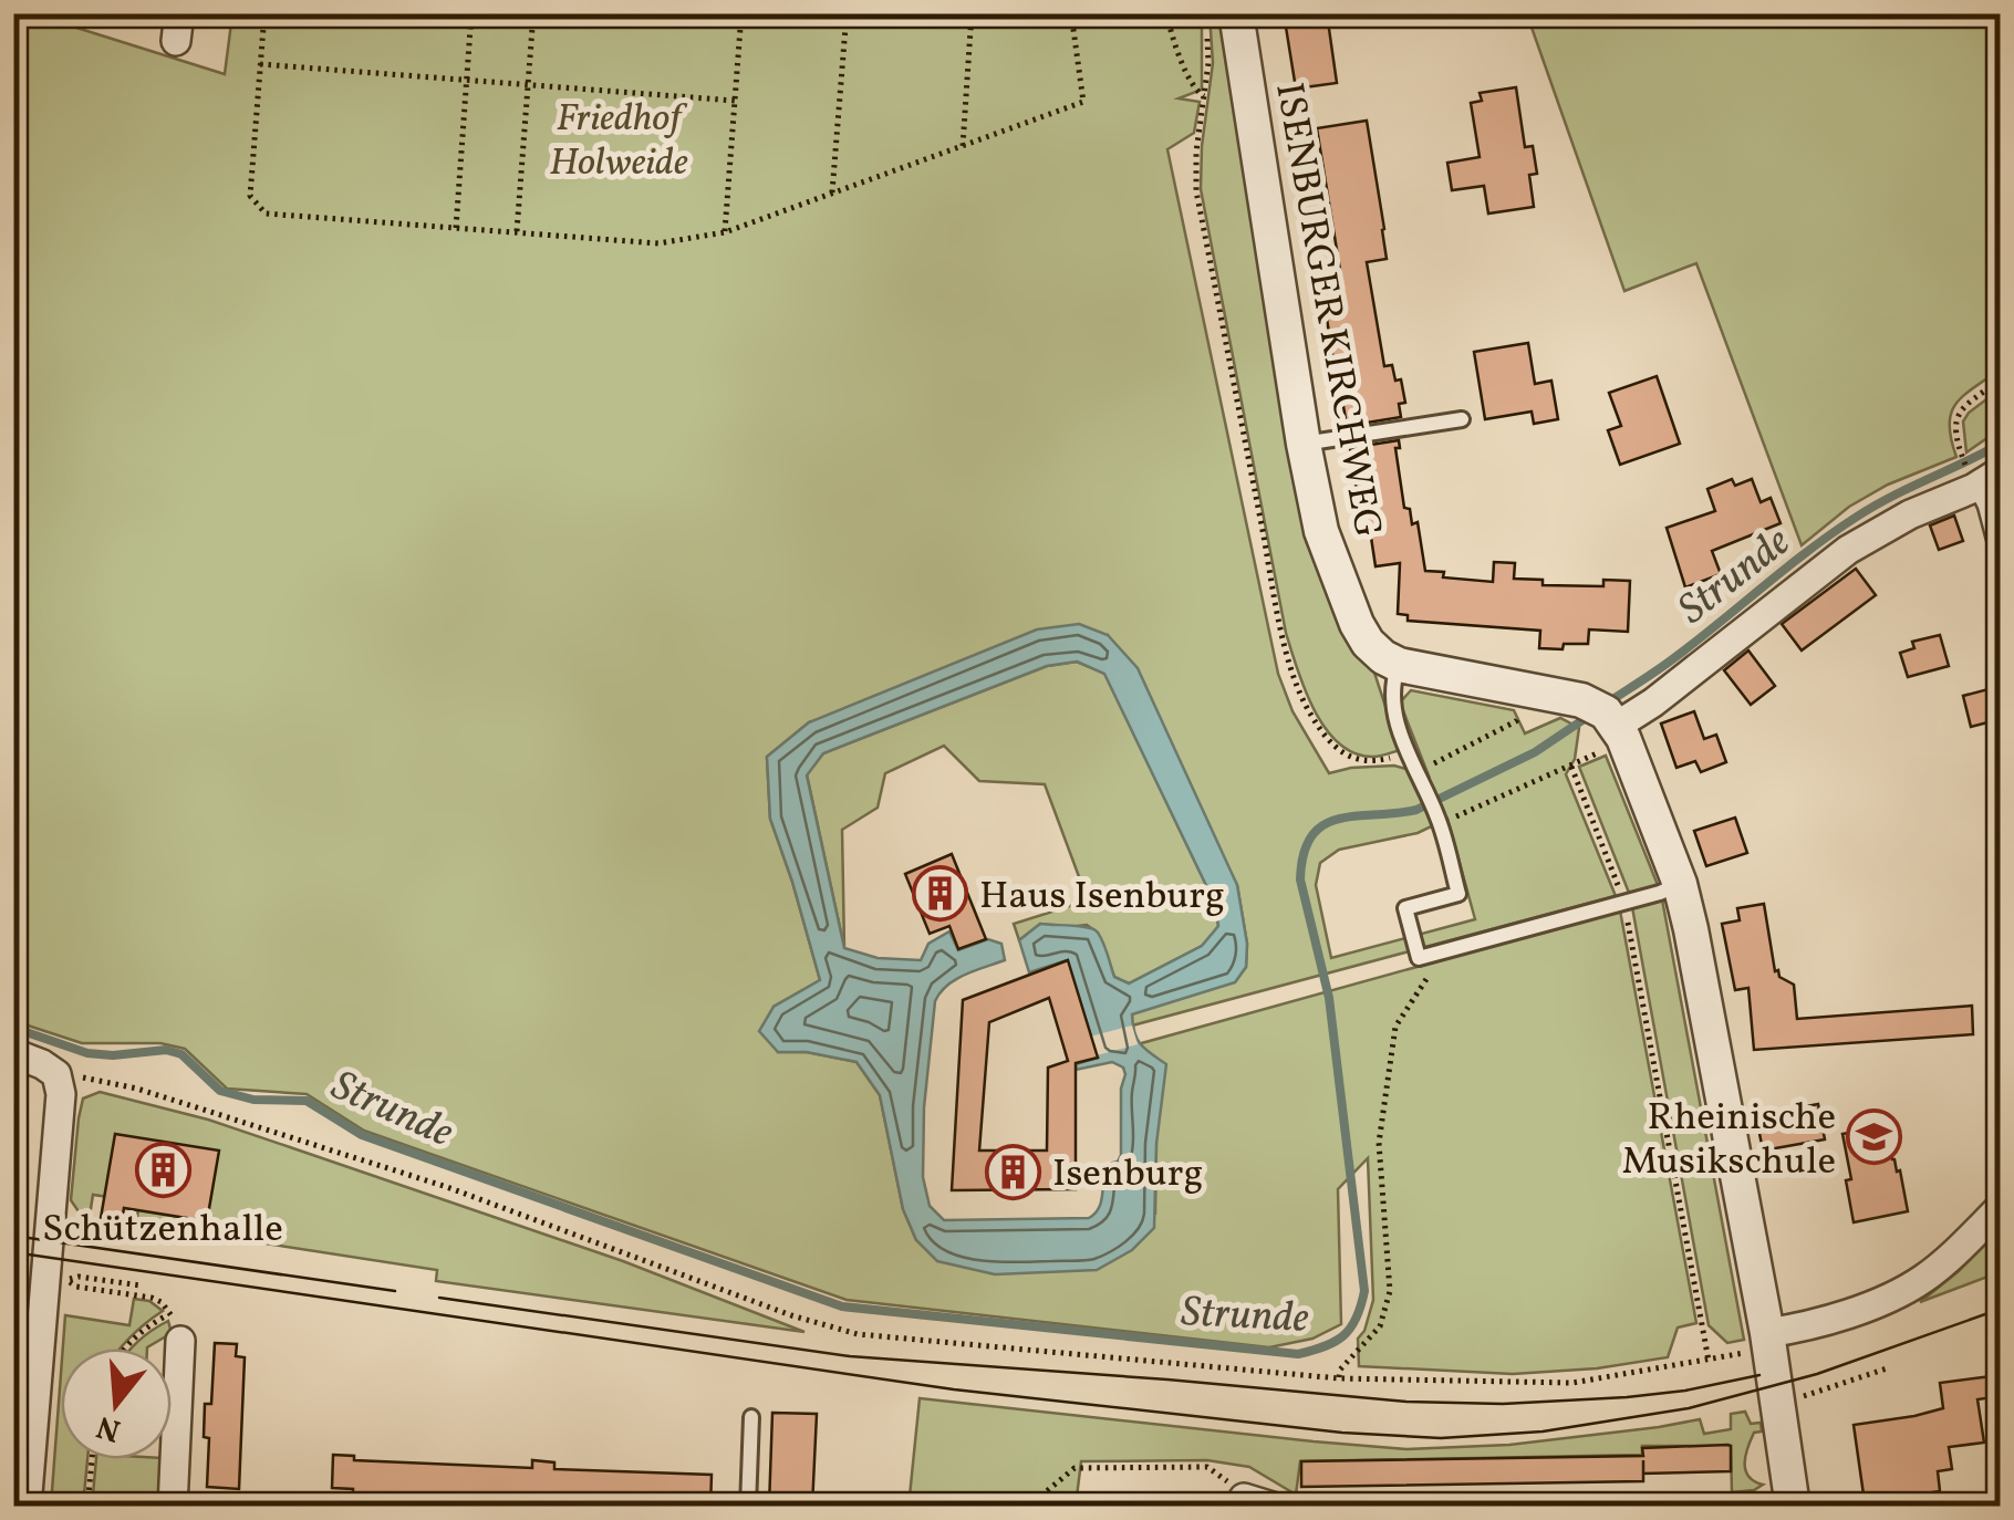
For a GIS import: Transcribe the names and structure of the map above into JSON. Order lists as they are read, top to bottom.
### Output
{
  "streets": {
    "street": ["ISENBURGER KIRCHWEG"]
  },
  "water": ["Strunde"],
  "parks": ["Friedhof Holweide"],
  "places": {
    "building": ["Haus Isenburg", "Schützenhalle", "Isenburg"],
    "school or university": ["Rheinische Musikschule"]
  },
  "north": "bottom"
}
